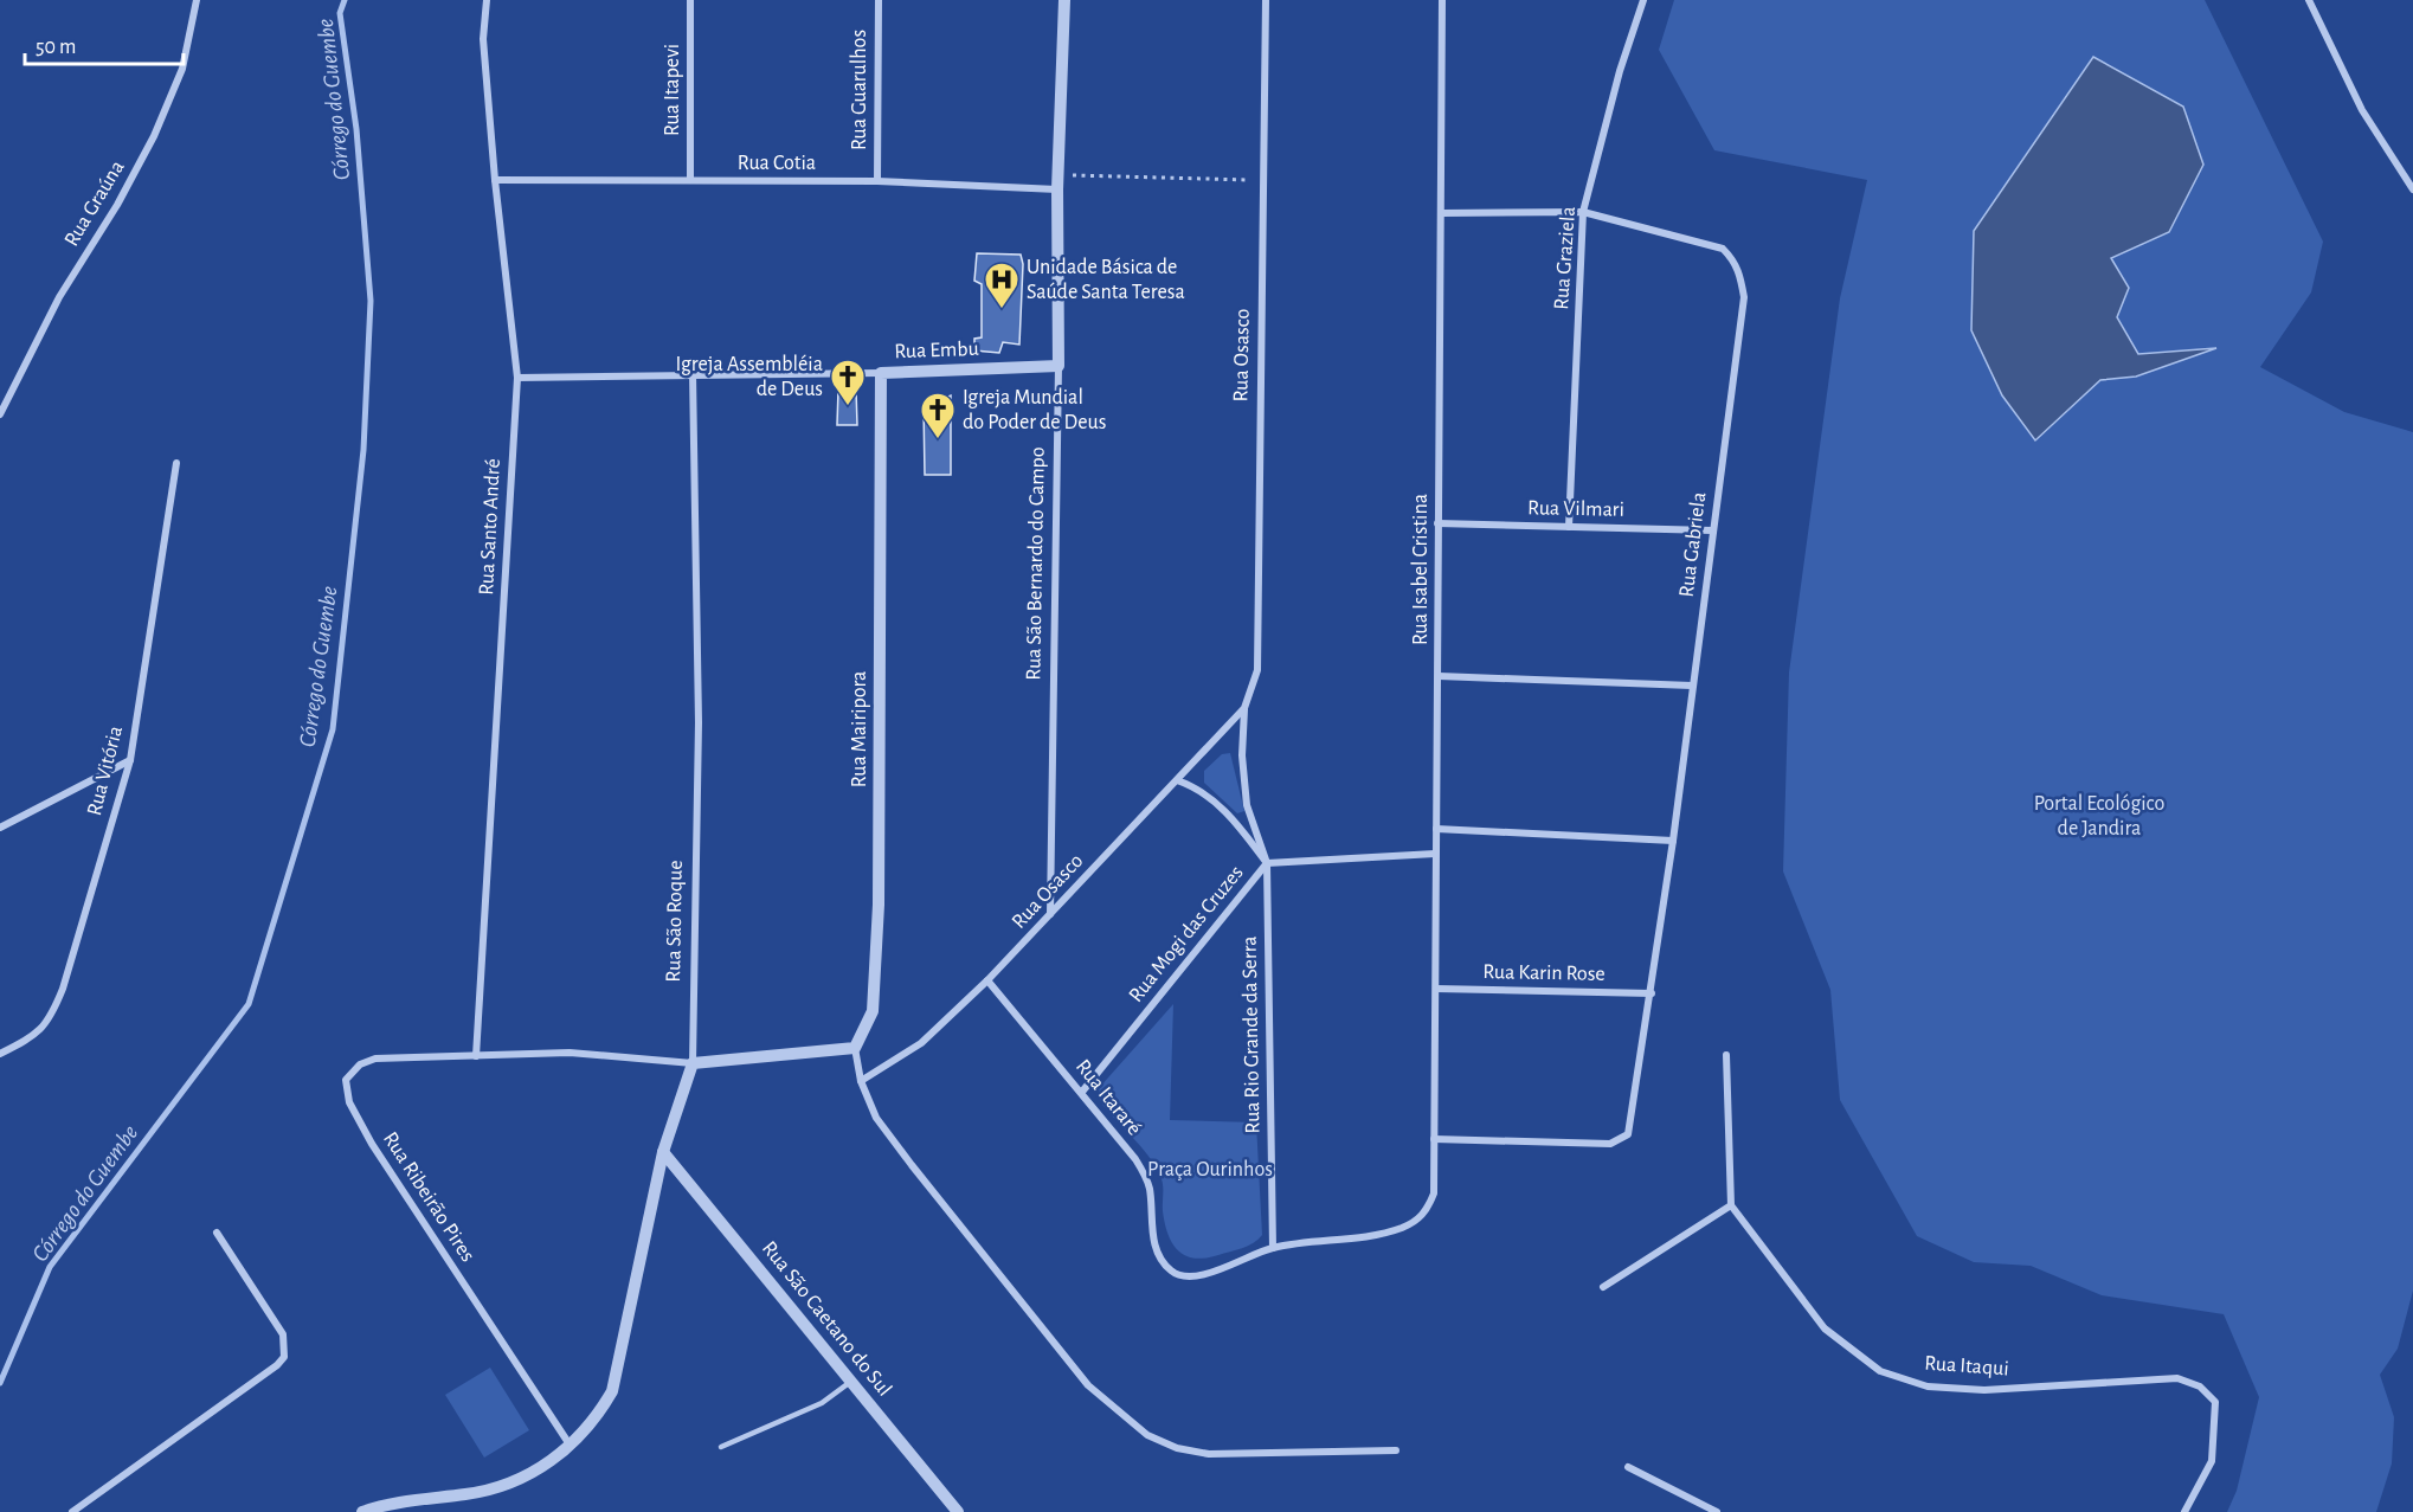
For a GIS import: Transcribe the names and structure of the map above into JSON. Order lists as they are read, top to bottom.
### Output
{
  "streets": {
    "street": [
      "Rua Itapevi",
      "Rua Guarulhos",
      "Rua Cotia",
      "Rua Graúna",
      "Rua Graziela",
      "Rua Embu",
      "Rua Osasco",
      "Rua Vilmari",
      "Rua Santo André",
      "Rua Gabriela",
      "Rua São Bernardo do Campo",
      "Rua Isabel Cristina",
      "Rua Mairipora",
      "Rua Vitória",
      "Rua São Roque",
      "Rua Mogi das Cruzes",
      "Rua Karin Rose",
      "Rua Rio Grande da Serra",
      "Rua Itararé",
      "Rua Ribeirão Pires",
      "Rua São Caetano do Sul",
      "Rua Itaqui"
    ]
  },
  "crossings": [
    ["Rua Itapevi", "Rua Cotia"],
    ["Rua Guarulhos", "Rua Cotia"],
    ["Rua Cotia", "Rua Santo André"],
    ["Rua Cotia", "Rua São Bernardo do Campo"],
    ["Rua Graziela", "Rua Vilmari"],
    ["Rua Graziela", "Rua Gabriela"],
    ["Rua Embu", "Rua Santo André"],
    ["Rua Embu", "Rua São Bernardo do Campo"],
    ["Rua Embu", "Rua Mairipora"],
    ["Rua Embu", "Rua São Roque"],
    ["Rua Osasco", "Rua São Bernardo do Campo"],
    ["Rua Osasco", "Rua Mogi das Cruzes"],
    ["Rua Osasco", "Rua Rio Grande da Serra"],
    ["Rua Osasco", "Rua Itararé"],
    ["Rua Vilmari", "Rua Gabriela"],
    ["Rua Vilmari", "Rua Isabel Cristina"],
    ["Rua Santo André", "Rua Ribeirão Pires"],
    ["Rua Gabriela", "Rua Isabel Cristina"],
    ["Rua Gabriela", "Rua Karin Rose"],
    ["Rua Isabel Cristina", "Rua Karin Rose"],
    ["Rua Isabel Cristina", "Rua Rio Grande da Serra"],
    ["Rua Isabel Cristina", "Rua Itararé"],
    ["Rua São Roque", "Rua Ribeirão Pires"],
    ["Rua São Roque", "Rua São Caetano do Sul"],
    ["Rua Mogi das Cruzes", "Rua Rio Grande da Serra"],
    ["Rua Mogi das Cruzes", "Rua Itararé"],
    ["Rua Rio Grande da Serra", "Rua Itararé"]
  ],
  "water": ["Córrego do Guembe"],
  "parks": ["Portal Ecológico de Jandira", "Praça Ourinhos"],
  "places": {
    "hospital": ["Unidade Básica de Saúde Santa Teresa"],
    "church": ["Igreja Assembléia de Deus", "Igreja Mundial do Poder de Deus"]
  },
  "scale_bar": "50 m"
}
